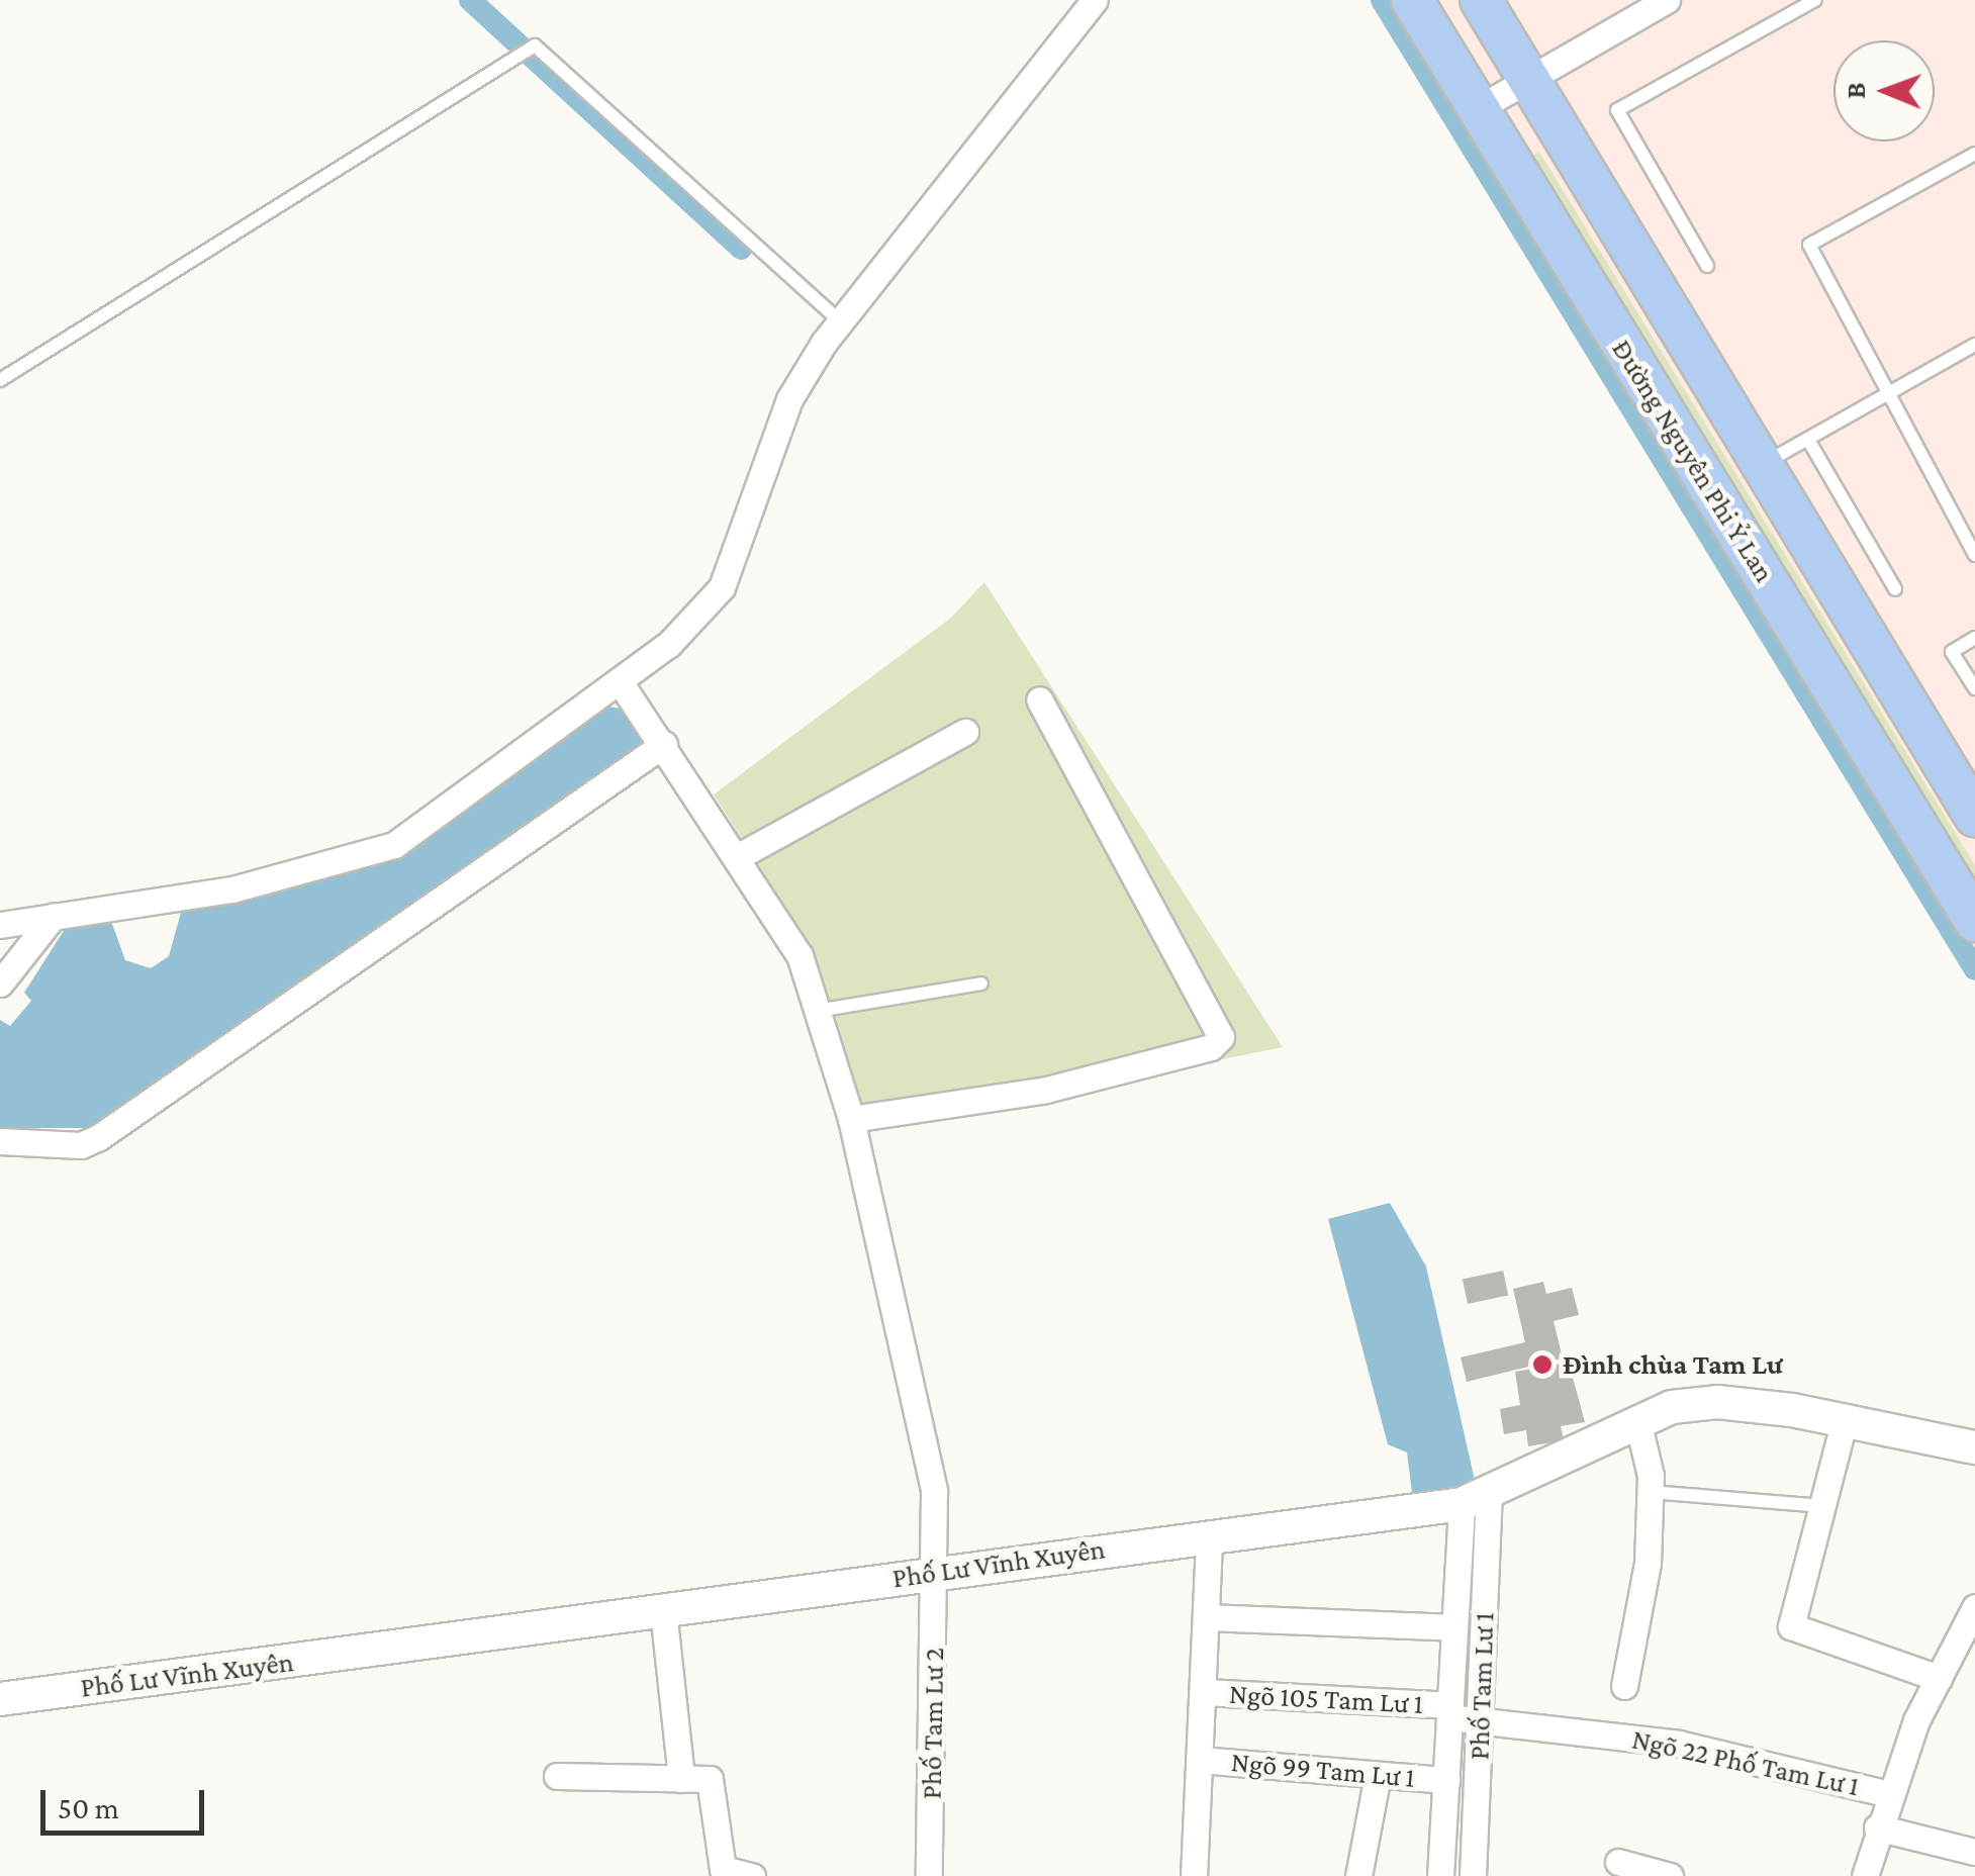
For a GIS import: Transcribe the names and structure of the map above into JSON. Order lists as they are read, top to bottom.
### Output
{
  "streets": {
    "main road": ["Đường Nguyên Phi Ỷ Lan"],
    "street": [
      "Phố Lư Vĩnh Xuyên",
      "Phố Tam Lư 1",
      "Ngõ 105 Tam Lư 1",
      "Phố Tam Lư 2",
      "Ngõ 22 Phố Tam Lư 1",
      "Ngõ 99 Tam Lư 1"
    ]
  },
  "crossings": [
    ["Phố Lư Vĩnh Xuyên", "Phố Tam Lư 1"],
    ["Phố Lư Vĩnh Xuyên", "Phố Tam Lư 2"],
    ["Phố Tam Lư 1", "Ngõ 105 Tam Lư 1"],
    ["Phố Tam Lư 1", "Ngõ 22 Phố Tam Lư 1"],
    ["Phố Tam Lư 1", "Ngõ 99 Tam Lư 1"],
    ["Ngõ 105 Tam Lư 1", "Ngõ 22 Phố Tam Lư 1"]
  ],
  "places": ["Đình chùa Tam Lư"],
  "scale_bar": "50 m",
  "north": "left"
}
